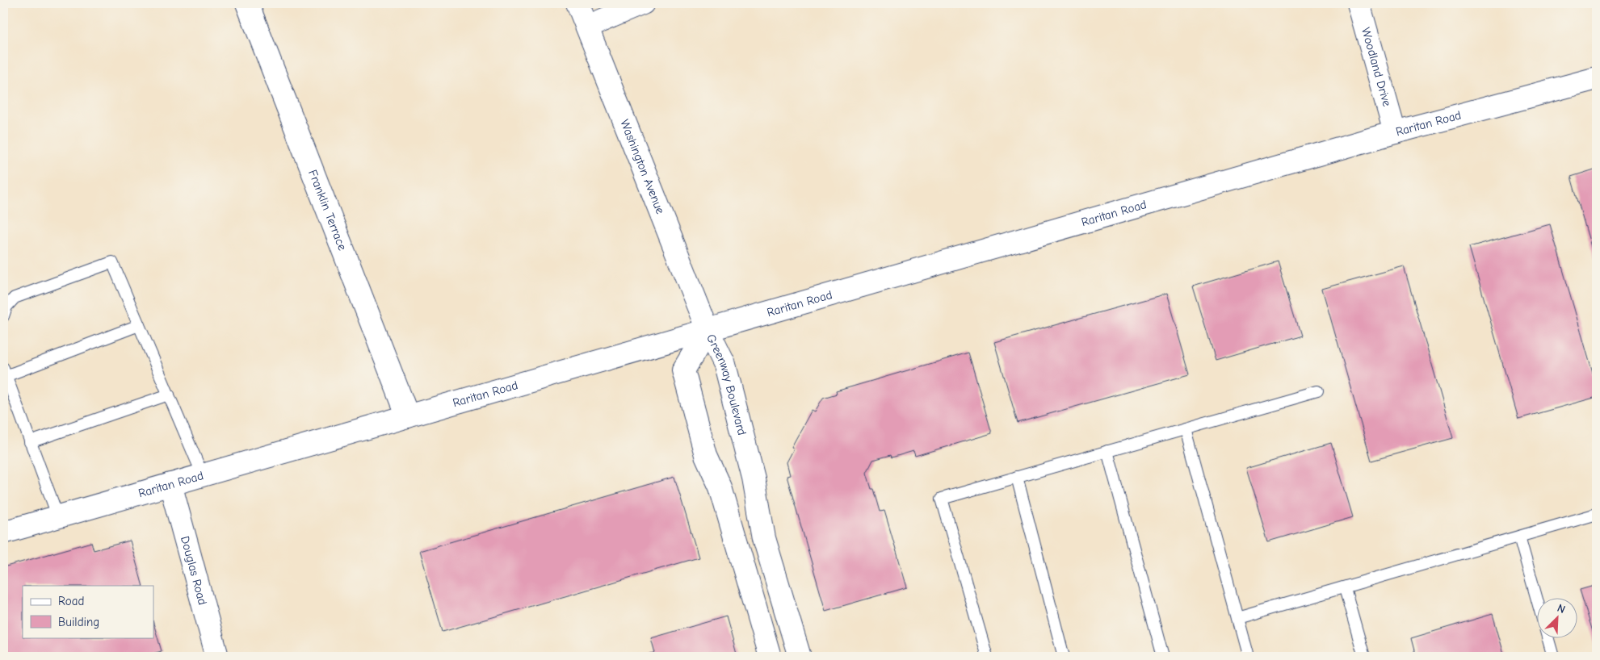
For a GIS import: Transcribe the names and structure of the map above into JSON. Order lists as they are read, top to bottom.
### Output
{
  "streets": {
    "street": [
      "Woodland Drive",
      "Raritan Road",
      "Washington Avenue",
      "Franklin Terrace",
      "Greenway Boulevard",
      "Douglas Road"
    ]
  },
  "crossings": [
    ["Woodland Drive", "Raritan Road"],
    ["Raritan Road", "Washington Avenue"],
    ["Raritan Road", "Franklin Terrace"],
    ["Raritan Road", "Greenway Boulevard"],
    ["Raritan Road", "Douglas Road"],
    ["Washington Avenue", "Greenway Boulevard"]
  ],
  "legend": ["Road", "Building"],
  "north": "top right"
}
